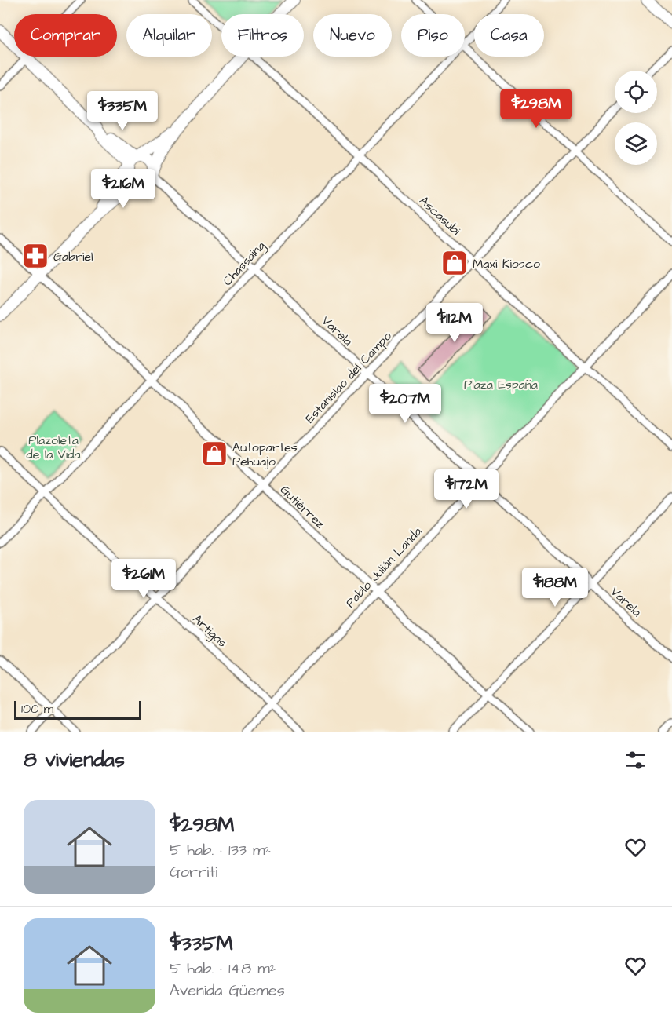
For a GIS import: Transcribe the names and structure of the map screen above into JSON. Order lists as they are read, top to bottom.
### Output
{
  "streets": {
    "street": [
      "Ascasubi",
      "Chassaing",
      "Varela",
      "Estanislao del Campo",
      "Gutiérrez",
      "Pablo Julián Landa",
      "Artigas"
    ]
  },
  "crossings": [
    ["Ascasubi", "Chassaing"],
    ["Ascasubi", "Estanislao del Campo"],
    ["Ascasubi", "Pablo Julián Landa"],
    ["Chassaing", "Varela"],
    ["Chassaing", "Gutiérrez"],
    ["Chassaing", "Artigas"],
    ["Varela", "Estanislao del Campo"],
    ["Varela", "Pablo Julián Landa"],
    ["Estanislao del Campo", "Gutiérrez"],
    ["Estanislao del Campo", "Artigas"],
    ["Gutiérrez", "Pablo Julián Landa"],
    ["Pablo Julián Landa", "Artigas"]
  ],
  "parks": ["Plaza España", "Plazoleta de la Vida"],
  "places": {
    "pharmacy": ["Gabriel"],
    "shop": ["Maxi Kiosco", "Autopartes Pehuajo"]
  },
  "scale_bar": "100 m",
  "page": {
    "chip": [
      "Comprar",
      "Alquilar",
      "Filtros",
      "Nuevo",
      "Piso",
      "Casa"
    ],
    "price": [
      "$298M",
      "$335M",
      "$216M",
      "$112M",
      "$207M",
      "$172M",
      "$261M",
      "$188M"
    ],
    "scale": "100 m",
    "heading": "8 viviendas",
    "list": [
      {
        "name": "$298M",
        "note": "5 hab. · 133 m² · Gorriti"
      },
      {
        "name": "$335M",
        "note": "5 hab. · 148 m² · Avenida Güemes"
      }
    ]
  }
}
